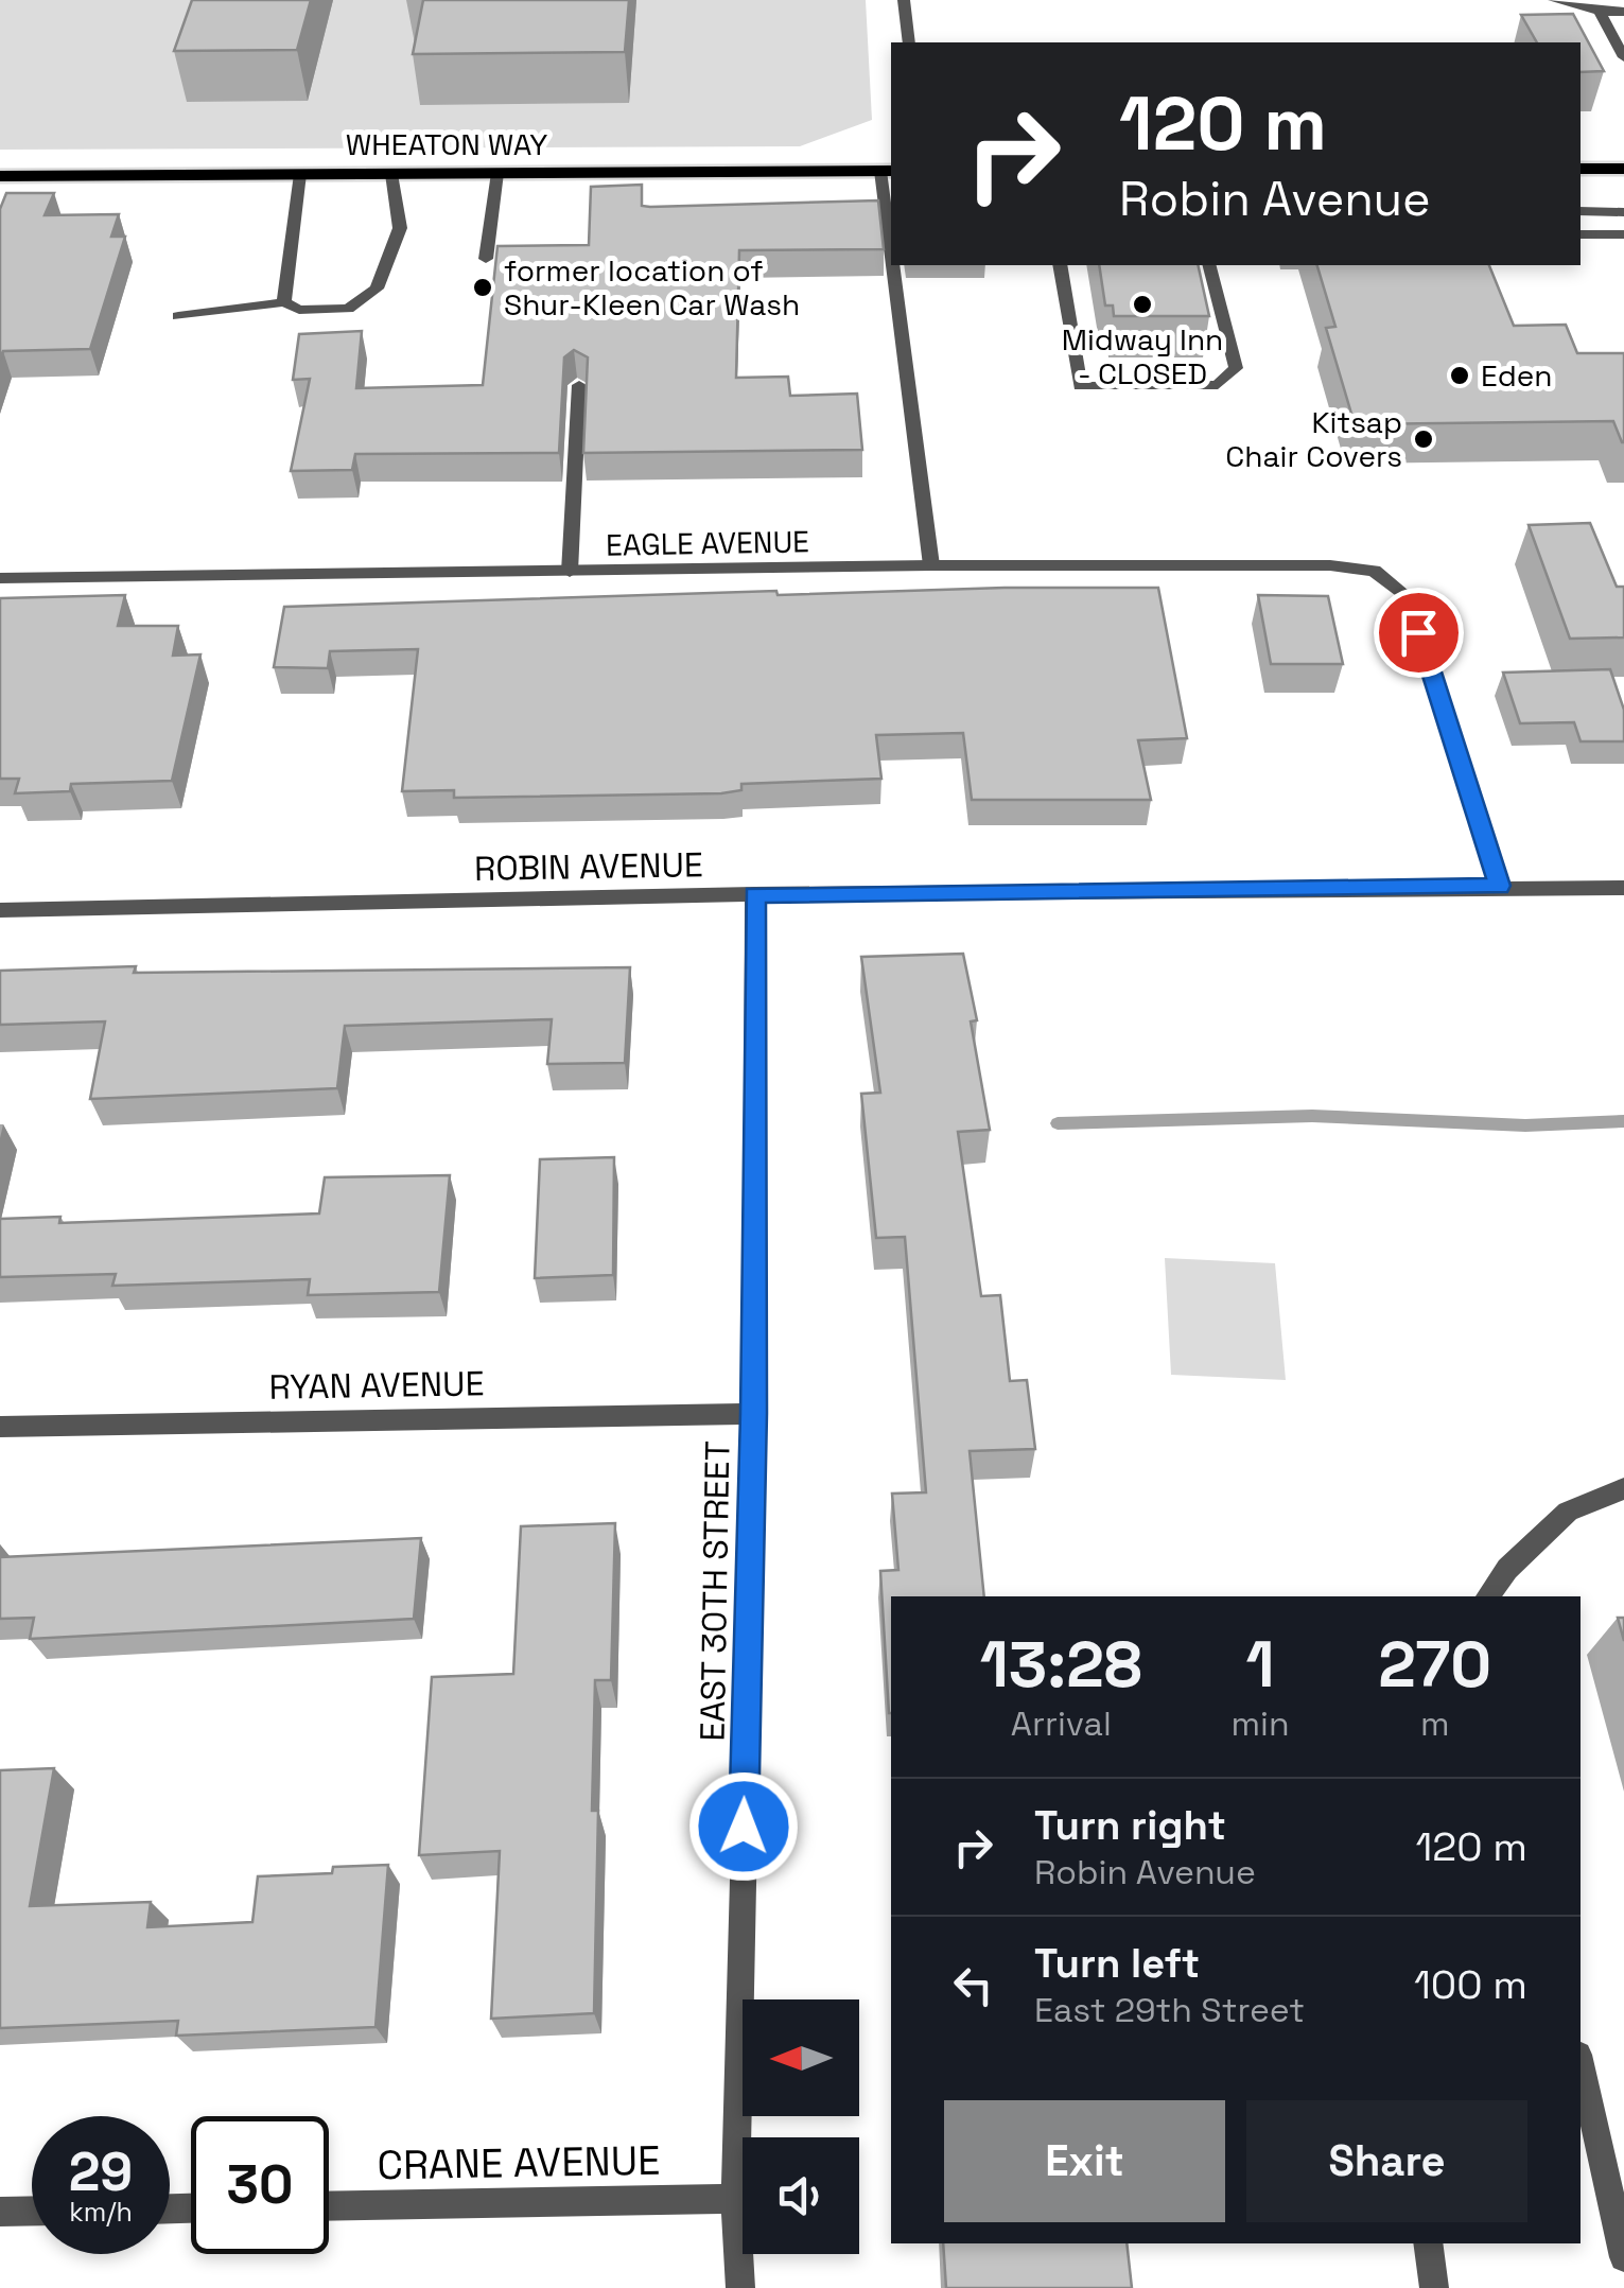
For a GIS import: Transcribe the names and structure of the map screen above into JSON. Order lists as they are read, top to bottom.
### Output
{
  "streets": {
    "main road": ["WHEATON WAY"],
    "street": [
      "EAGLE AVENUE",
      "ROBIN AVENUE",
      "RYAN AVENUE",
      "EAST 30TH STREET",
      "CRANE AVENUE"
    ]
  },
  "crossings": [
    ["EAGLE AVENUE", "ROBIN AVENUE"],
    ["ROBIN AVENUE", "EAST 30TH STREET"],
    ["RYAN AVENUE", "EAST 30TH STREET"],
    ["EAST 30TH STREET", "CRANE AVENUE"]
  ],
  "places": [
    "former location of Shur-Kleen Car Wash",
    "Midway Inn - CLOSED",
    "Eden",
    "Kitsap Chair Covers"
  ],
  "north": "left",
  "page": {
    "turn": ["120 m", "Robin Avenue"],
    "eta": [
      "13:28",
      "Arrival",
      "1",
      "min",
      "270",
      "m"
    ],
    "list": [
      {
        "name": "Turn right",
        "note": "Robin Avenue",
        "value": "120 m"
      },
      {
        "name": "Turn left",
        "note": "East 29th Street",
        "value": "100 m"
      }
    ],
    "buttons": ["Exit", "Share"],
    "speed": "29 km/h",
    "limit": "30"
  }
}
